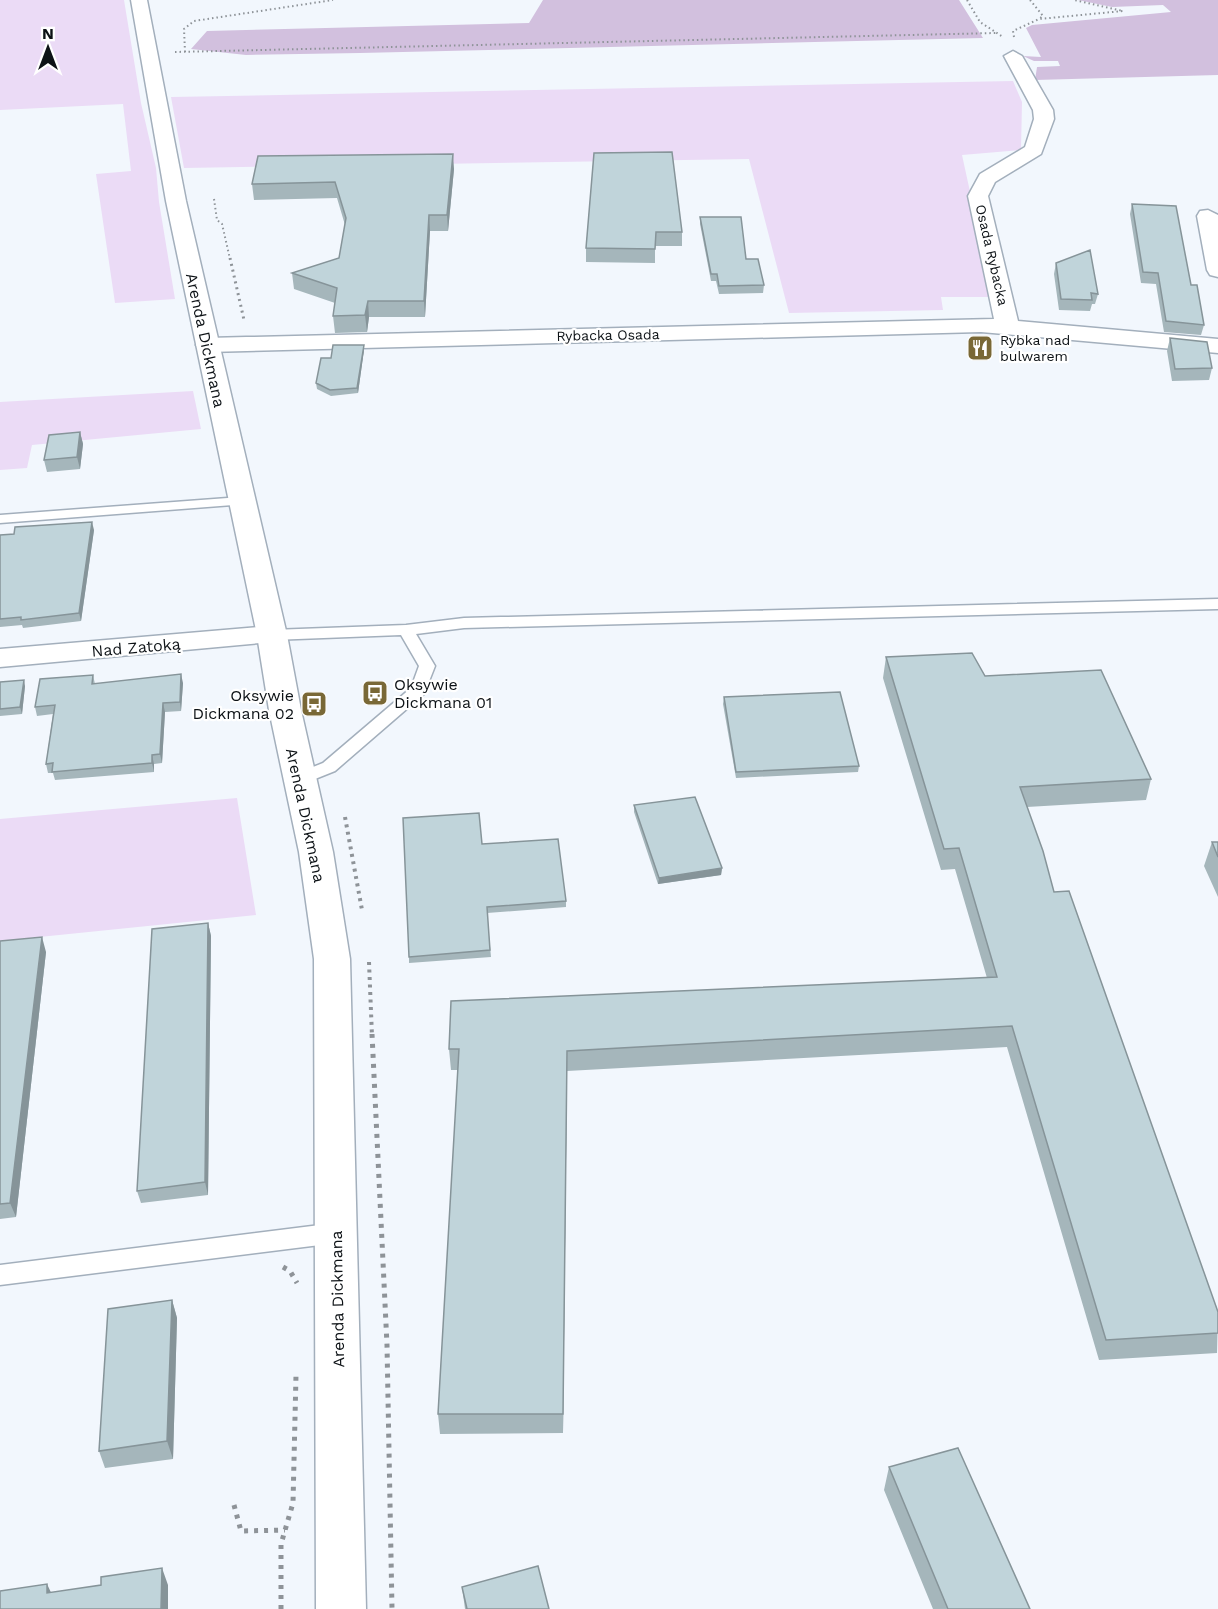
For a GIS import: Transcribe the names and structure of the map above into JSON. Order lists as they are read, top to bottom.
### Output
{
  "streets": {
    "street": [
      "Osada Rybacka",
      "Rybacka Osada",
      "Arenda Dickmana",
      "Nad Zatoką"
    ]
  },
  "crossings": [
    ["Osada Rybacka", "Rybacka Osada"],
    ["Rybacka Osada", "Arenda Dickmana"],
    ["Arenda Dickmana", "Nad Zatoką"]
  ],
  "places": {
    "restaurant": ["Rybka nad bulwarem"],
    "bus stop": ["Oksywie Dickmana 01", "Oksywie Dickmana 02"]
  },
  "north": "top"
}
